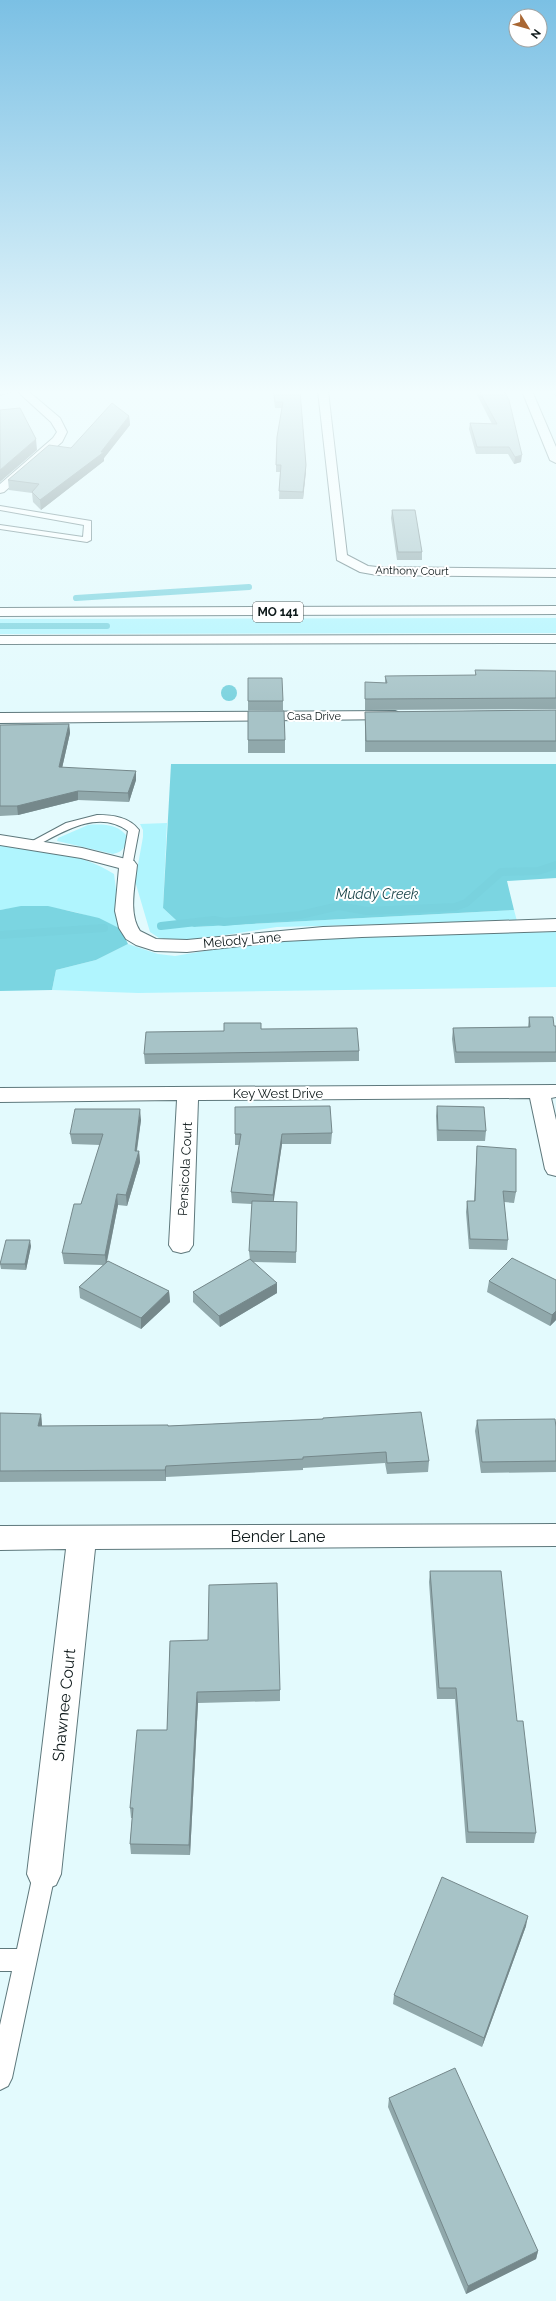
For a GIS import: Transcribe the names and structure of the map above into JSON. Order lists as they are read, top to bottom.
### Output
{
  "streets": {
    "main road": [
      "Anthony Court",
      "MO 141",
      "Casa Drive",
      "Melody Lane",
      "Key West Drive",
      "Pensicola Court",
      "Bender Lane",
      "Shawnee Court"
    ]
  },
  "crossings": [
    ["Key West Drive", "Pensicola Court"],
    ["Bender Lane", "Shawnee Court"]
  ],
  "water": ["Muddy Creek"],
  "north": "bottom right"
}
